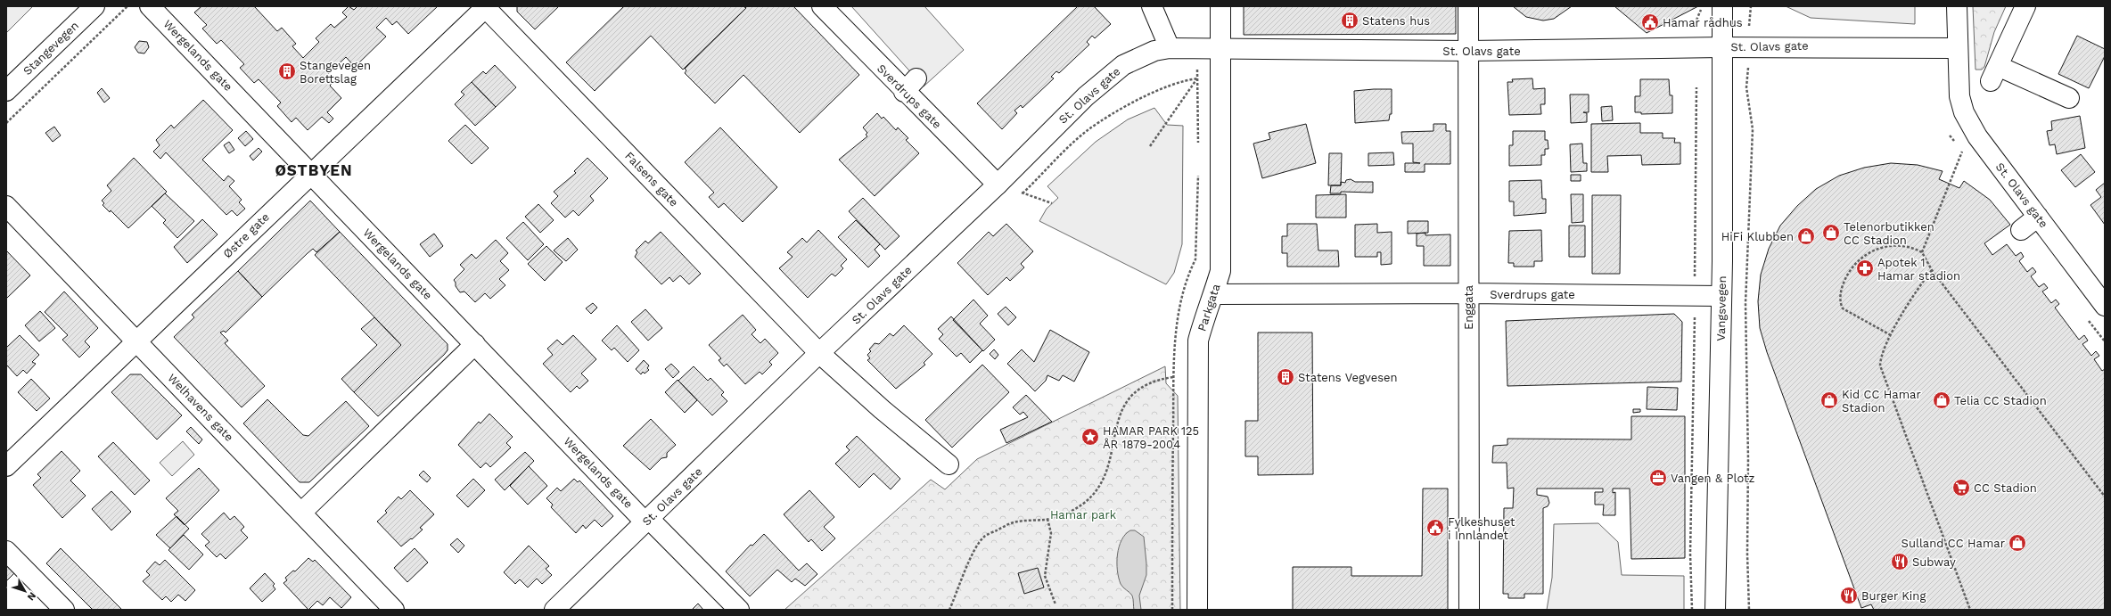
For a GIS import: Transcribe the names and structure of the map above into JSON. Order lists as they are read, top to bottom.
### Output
{
  "streets": {
    "main road": [
      "St. Olavs gate",
      "Stangevegen",
      "Wergelands gate",
      "Sverdrups gate",
      "Falsens gate",
      "Østre gate",
      "Parkgata",
      "Enggata",
      "Vangsvegen",
      "Welhavens gate"
    ]
  },
  "crossings": [
    ["St. Olavs gate", "Wergelands gate"],
    ["St. Olavs gate", "Sverdrups gate"],
    ["St. Olavs gate", "Falsens gate"],
    ["St. Olavs gate", "Parkgata"],
    ["St. Olavs gate", "Enggata"],
    ["St. Olavs gate", "Vangsvegen"],
    ["Wergelands gate", "Østre gate"],
    ["Sverdrups gate", "Parkgata"],
    ["Sverdrups gate", "Enggata"],
    ["Sverdrups gate", "Vangsvegen"],
    ["Falsens gate", "Østre gate"],
    ["Østre gate", "Welhavens gate"]
  ],
  "districts": ["ØSTBYEN"],
  "parks": ["Hamar park"],
  "places": {
    "building": ["Statens hus", "Stangevegen Borettslag", "Statens Vegvesen"],
    "public building": ["Hamar rådhus", "Fylkeshuset i Innlandet"],
    "shop": [
      "Telenorbutikken CC Stadion",
      "HiFi Klubben",
      "Kid CC Hamar Stadion",
      "Telia CC Stadion",
      "Sulland CC Hamar"
    ],
    "pharmacy": ["Apotek 1 Hamar stadion"],
    "place": ["HAMAR PARK 125 ÅR 1879-2004"],
    "office": ["Vangen & Plotz"],
    "supermarket": ["CC Stadion"],
    "restaurant": ["Subway", "Burger King"]
  },
  "north": "bottom right"
}
